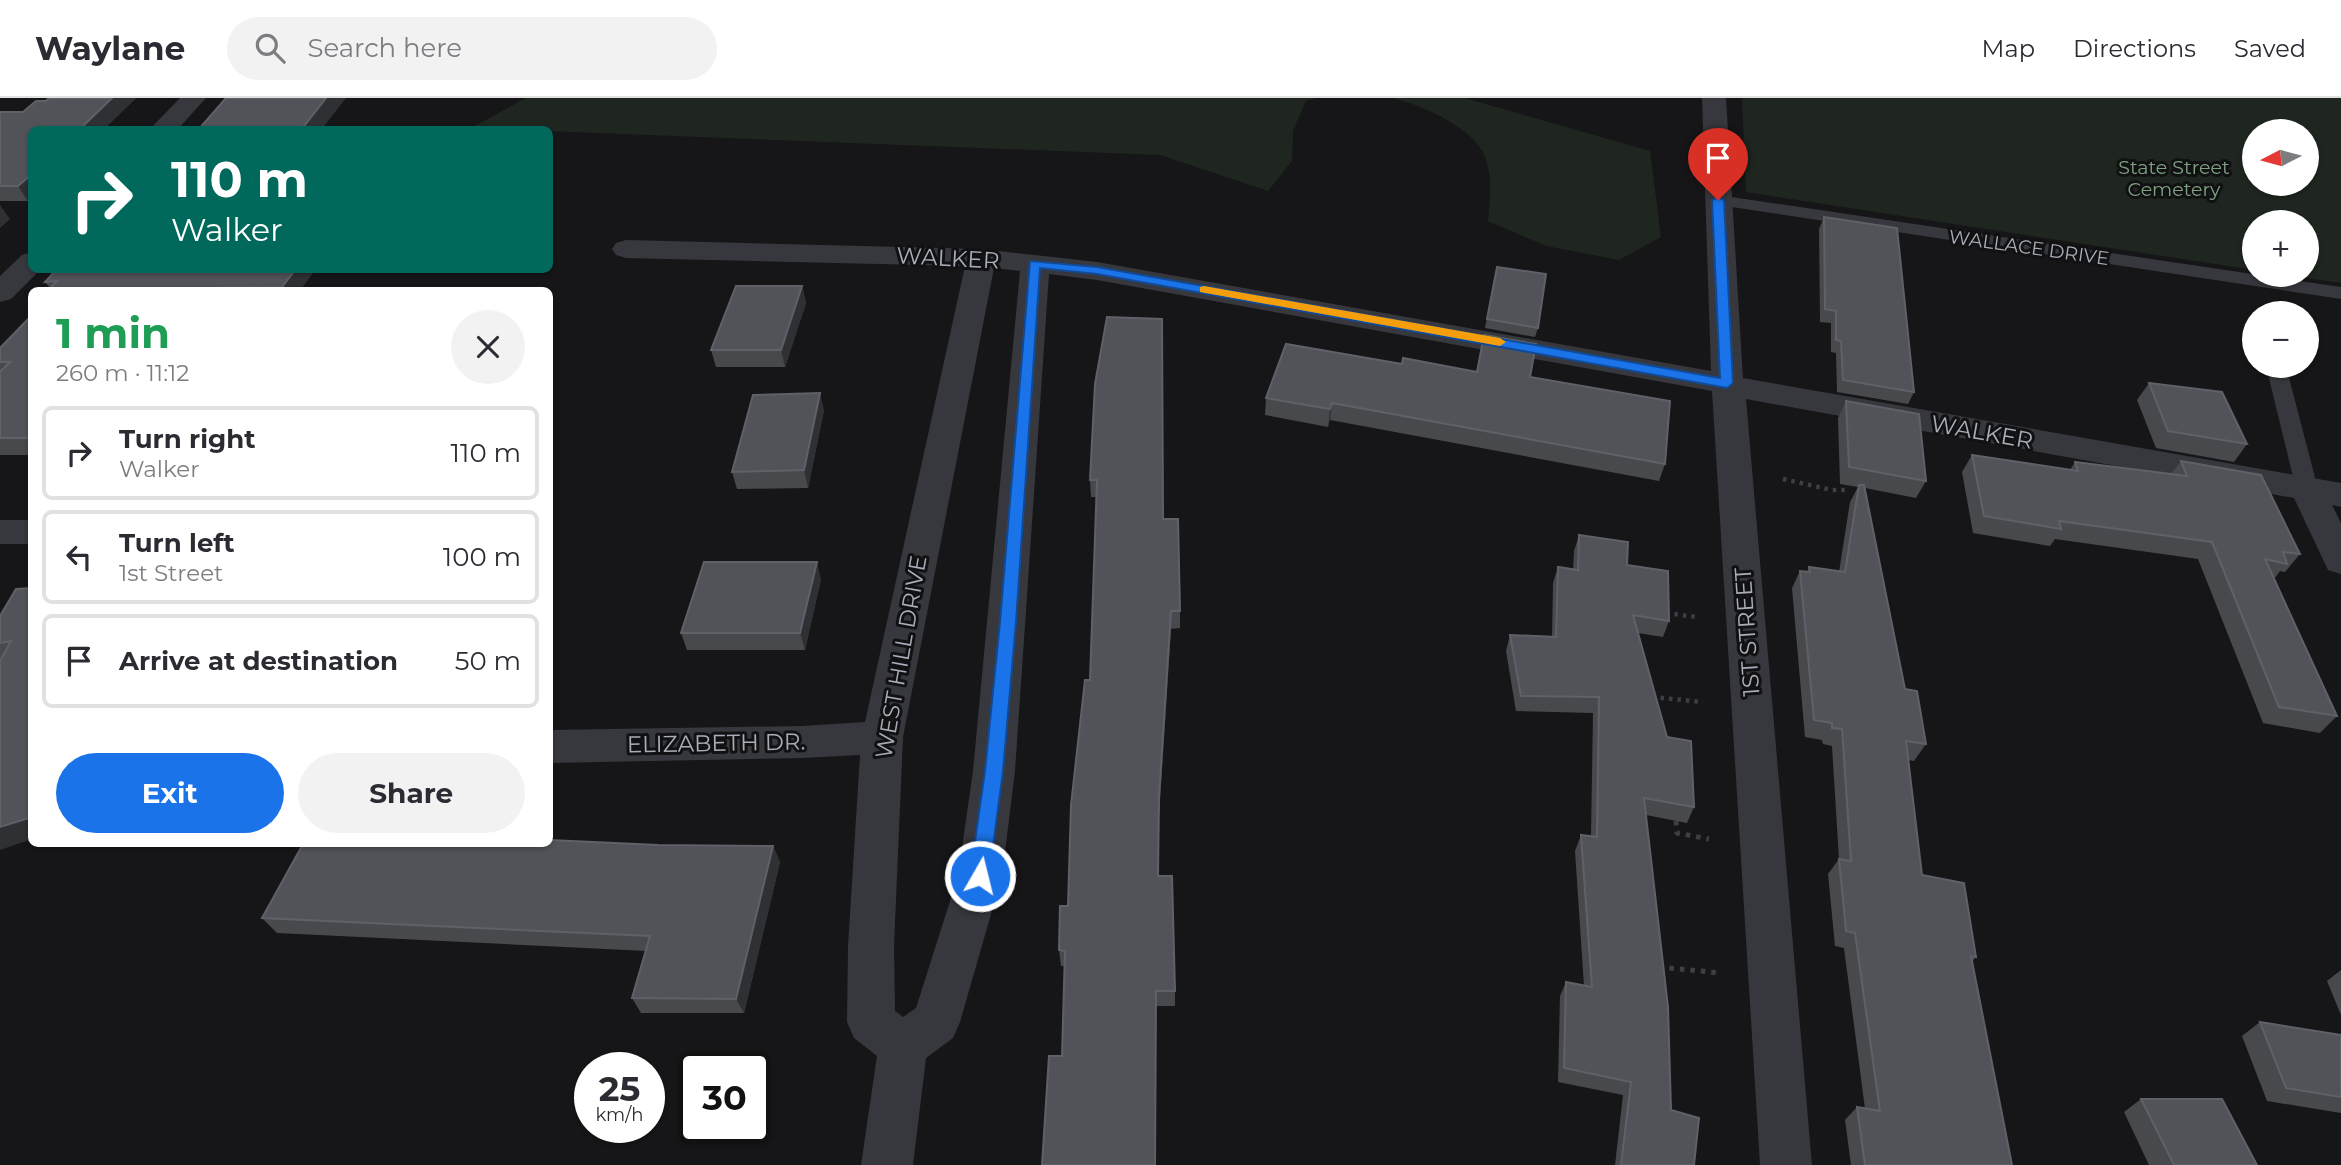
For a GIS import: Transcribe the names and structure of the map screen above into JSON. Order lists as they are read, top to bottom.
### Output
{
  "streets": {
    "street": [
      "WALKER",
      "1ST STREET",
      "WEST HILL DRIVE",
      "ELIZABETH DR."
    ],
    "lane": ["WALLACE DRIVE"]
  },
  "crossings": [
    ["WALLACE DRIVE", "1ST STREET"],
    ["WALKER", "1ST STREET"],
    ["WALKER", "WEST HILL DRIVE"],
    ["WEST HILL DRIVE", "ELIZABETH DR."]
  ],
  "parks": ["State Street Cemetery"],
  "north": "left",
  "page": {
    "header": "Waylane",
    "search": "Search here",
    "nav": ["Map", "Directions", "Saved"],
    "map_buttons": ["+", "−"],
    "turn": ["110 m", "Walker"],
    "heading": ["1 min", "260 m · 11:12"],
    "list": [
      {
        "name": "Turn right",
        "note": "Walker",
        "value": "110 m"
      },
      {
        "name": "Turn left",
        "note": "1st Street",
        "value": "100 m"
      },
      {
        "name": "Arrive at destination",
        "value": "50 m"
      }
    ],
    "buttons": ["Exit", "Share"],
    "speed": "25 km/h",
    "limit": "30"
  }
}
